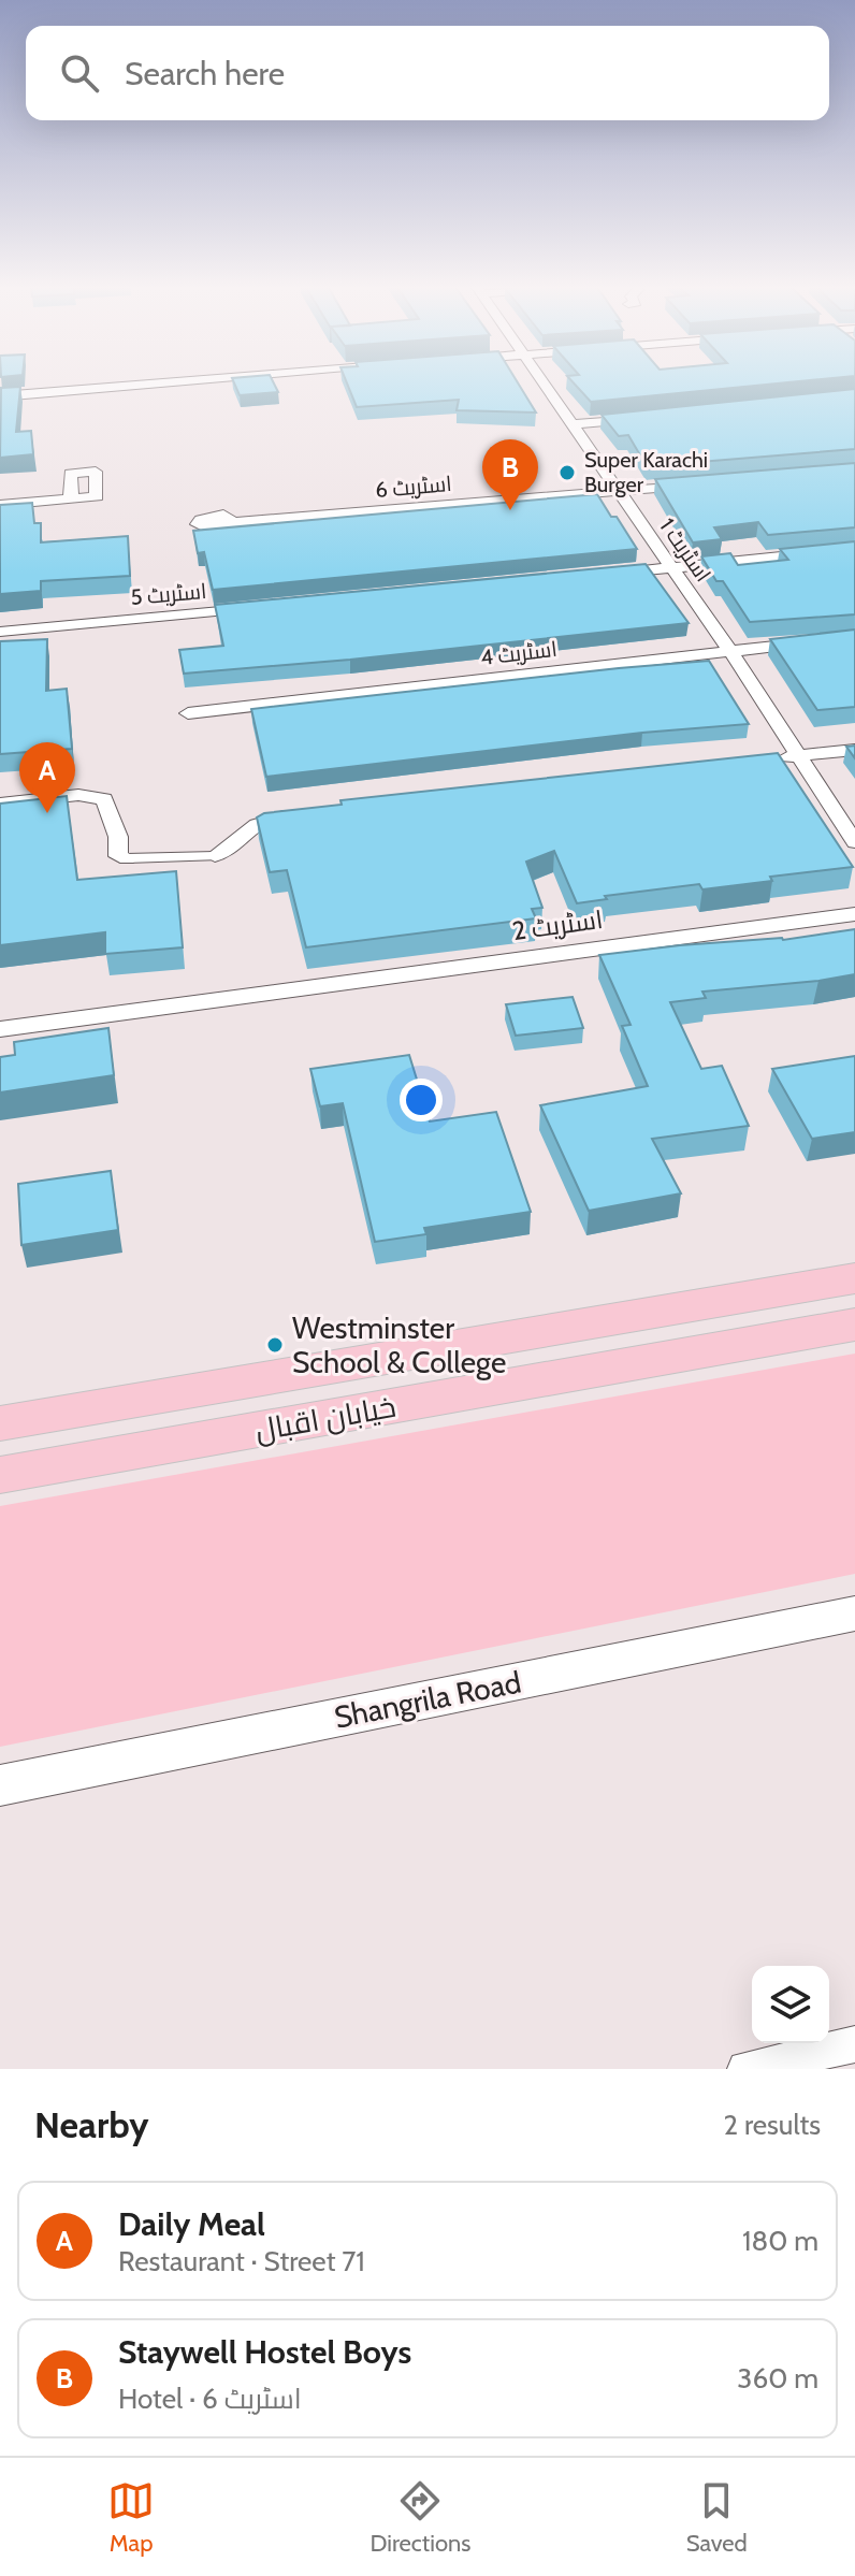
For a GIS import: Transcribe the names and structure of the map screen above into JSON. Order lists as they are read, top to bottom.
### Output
{
  "streets": {
    "main road": ["خیابان اقبال"],
    "street": [
      "اسٹریٹ 6",
      "اسٹریٹ 1",
      "اسٹریٹ 5",
      "اسٹریٹ 4",
      "اسٹریٹ 2",
      "Shangrila Road"
    ]
  },
  "crossings": [
    ["اسٹریٹ 6", "اسٹریٹ 1"],
    ["اسٹریٹ 1", "اسٹریٹ 4"]
  ],
  "places": ["Super Karachi Burger", "Westminster School & College"],
  "page": {
    "search": "Search here",
    "pins": ["B", "A"],
    "heading": ["Nearby", "2 results"],
    "list": [
      {
        "mark": "A",
        "name": "Daily Meal",
        "note": "Restaurant · Street 71",
        "value": "180 m"
      },
      {
        "mark": "B",
        "name": "Staywell Hostel Boys",
        "note": "Hotel · اسٹریٹ 6",
        "value": "360 m"
      }
    ],
    "nav": ["Map", "Directions", "Saved"]
  }
}
